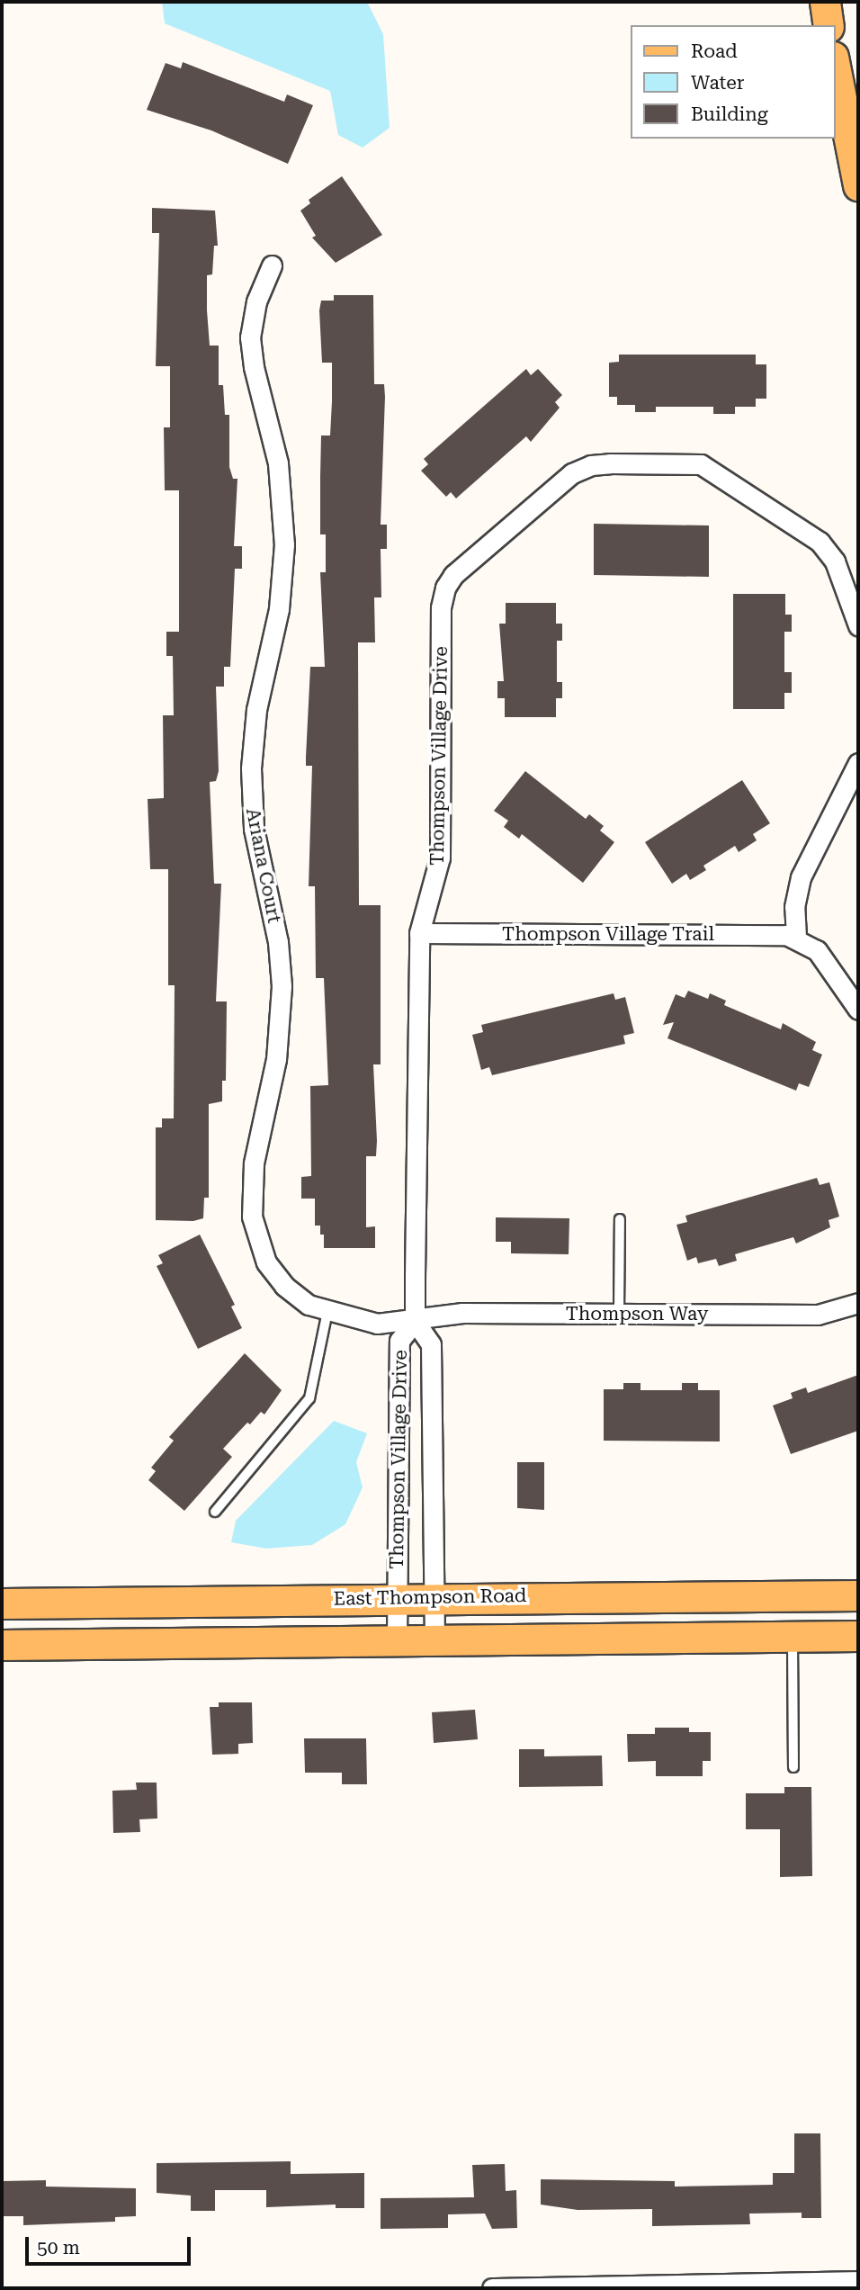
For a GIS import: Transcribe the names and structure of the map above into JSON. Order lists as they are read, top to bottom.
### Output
{
  "streets": {
    "main road": ["East Thompson Road"],
    "street": [
      "Thompson Village Drive",
      "Ariana Court",
      "Thompson Village Trail",
      "Thompson Way"
    ]
  },
  "crossings": [
    ["Thompson Village Drive", "Ariana Court"],
    ["Thompson Village Drive", "Thompson Village Trail"],
    ["Thompson Village Drive", "Thompson Way"],
    ["Thompson Village Drive", "East Thompson Road"],
    ["Ariana Court", "Thompson Way"]
  ],
  "legend": ["Road", "Water", "Building"],
  "scale_bar": "50 m"
}
